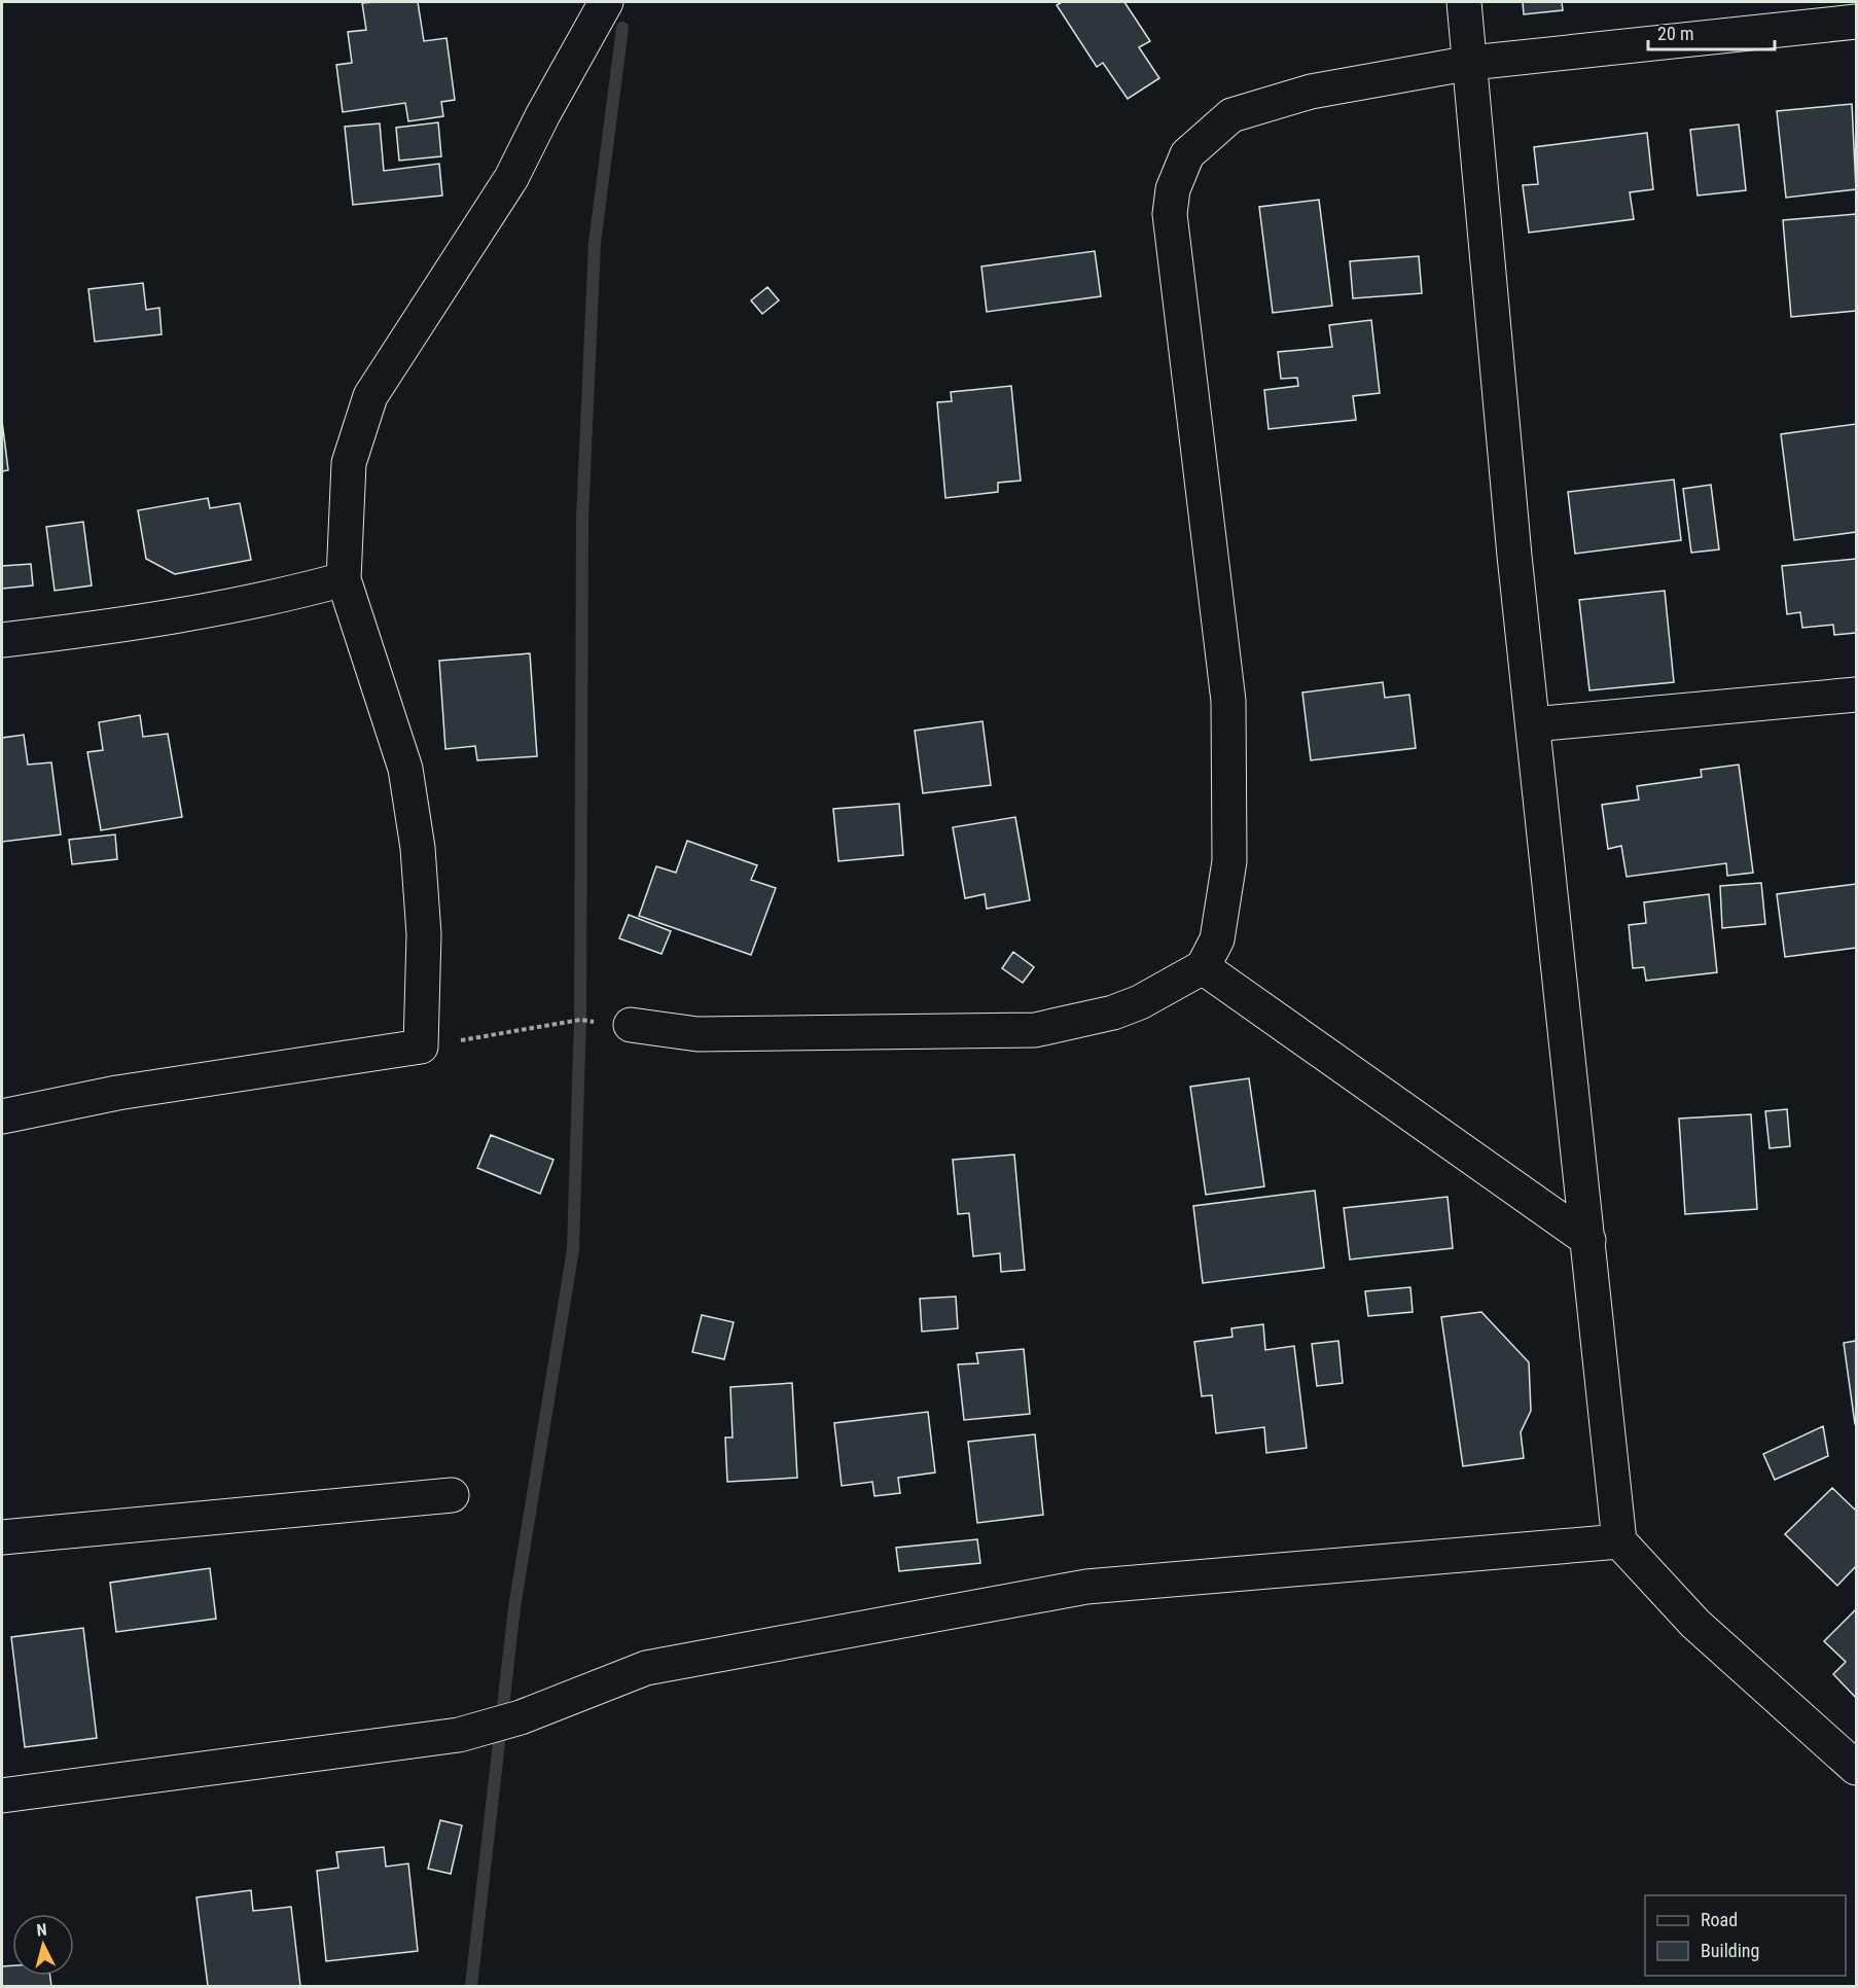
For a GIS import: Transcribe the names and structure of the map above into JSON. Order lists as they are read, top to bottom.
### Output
{
  "legend": ["Road", "Building"],
  "scale_bar": "20 m",
  "north": "top"
}
